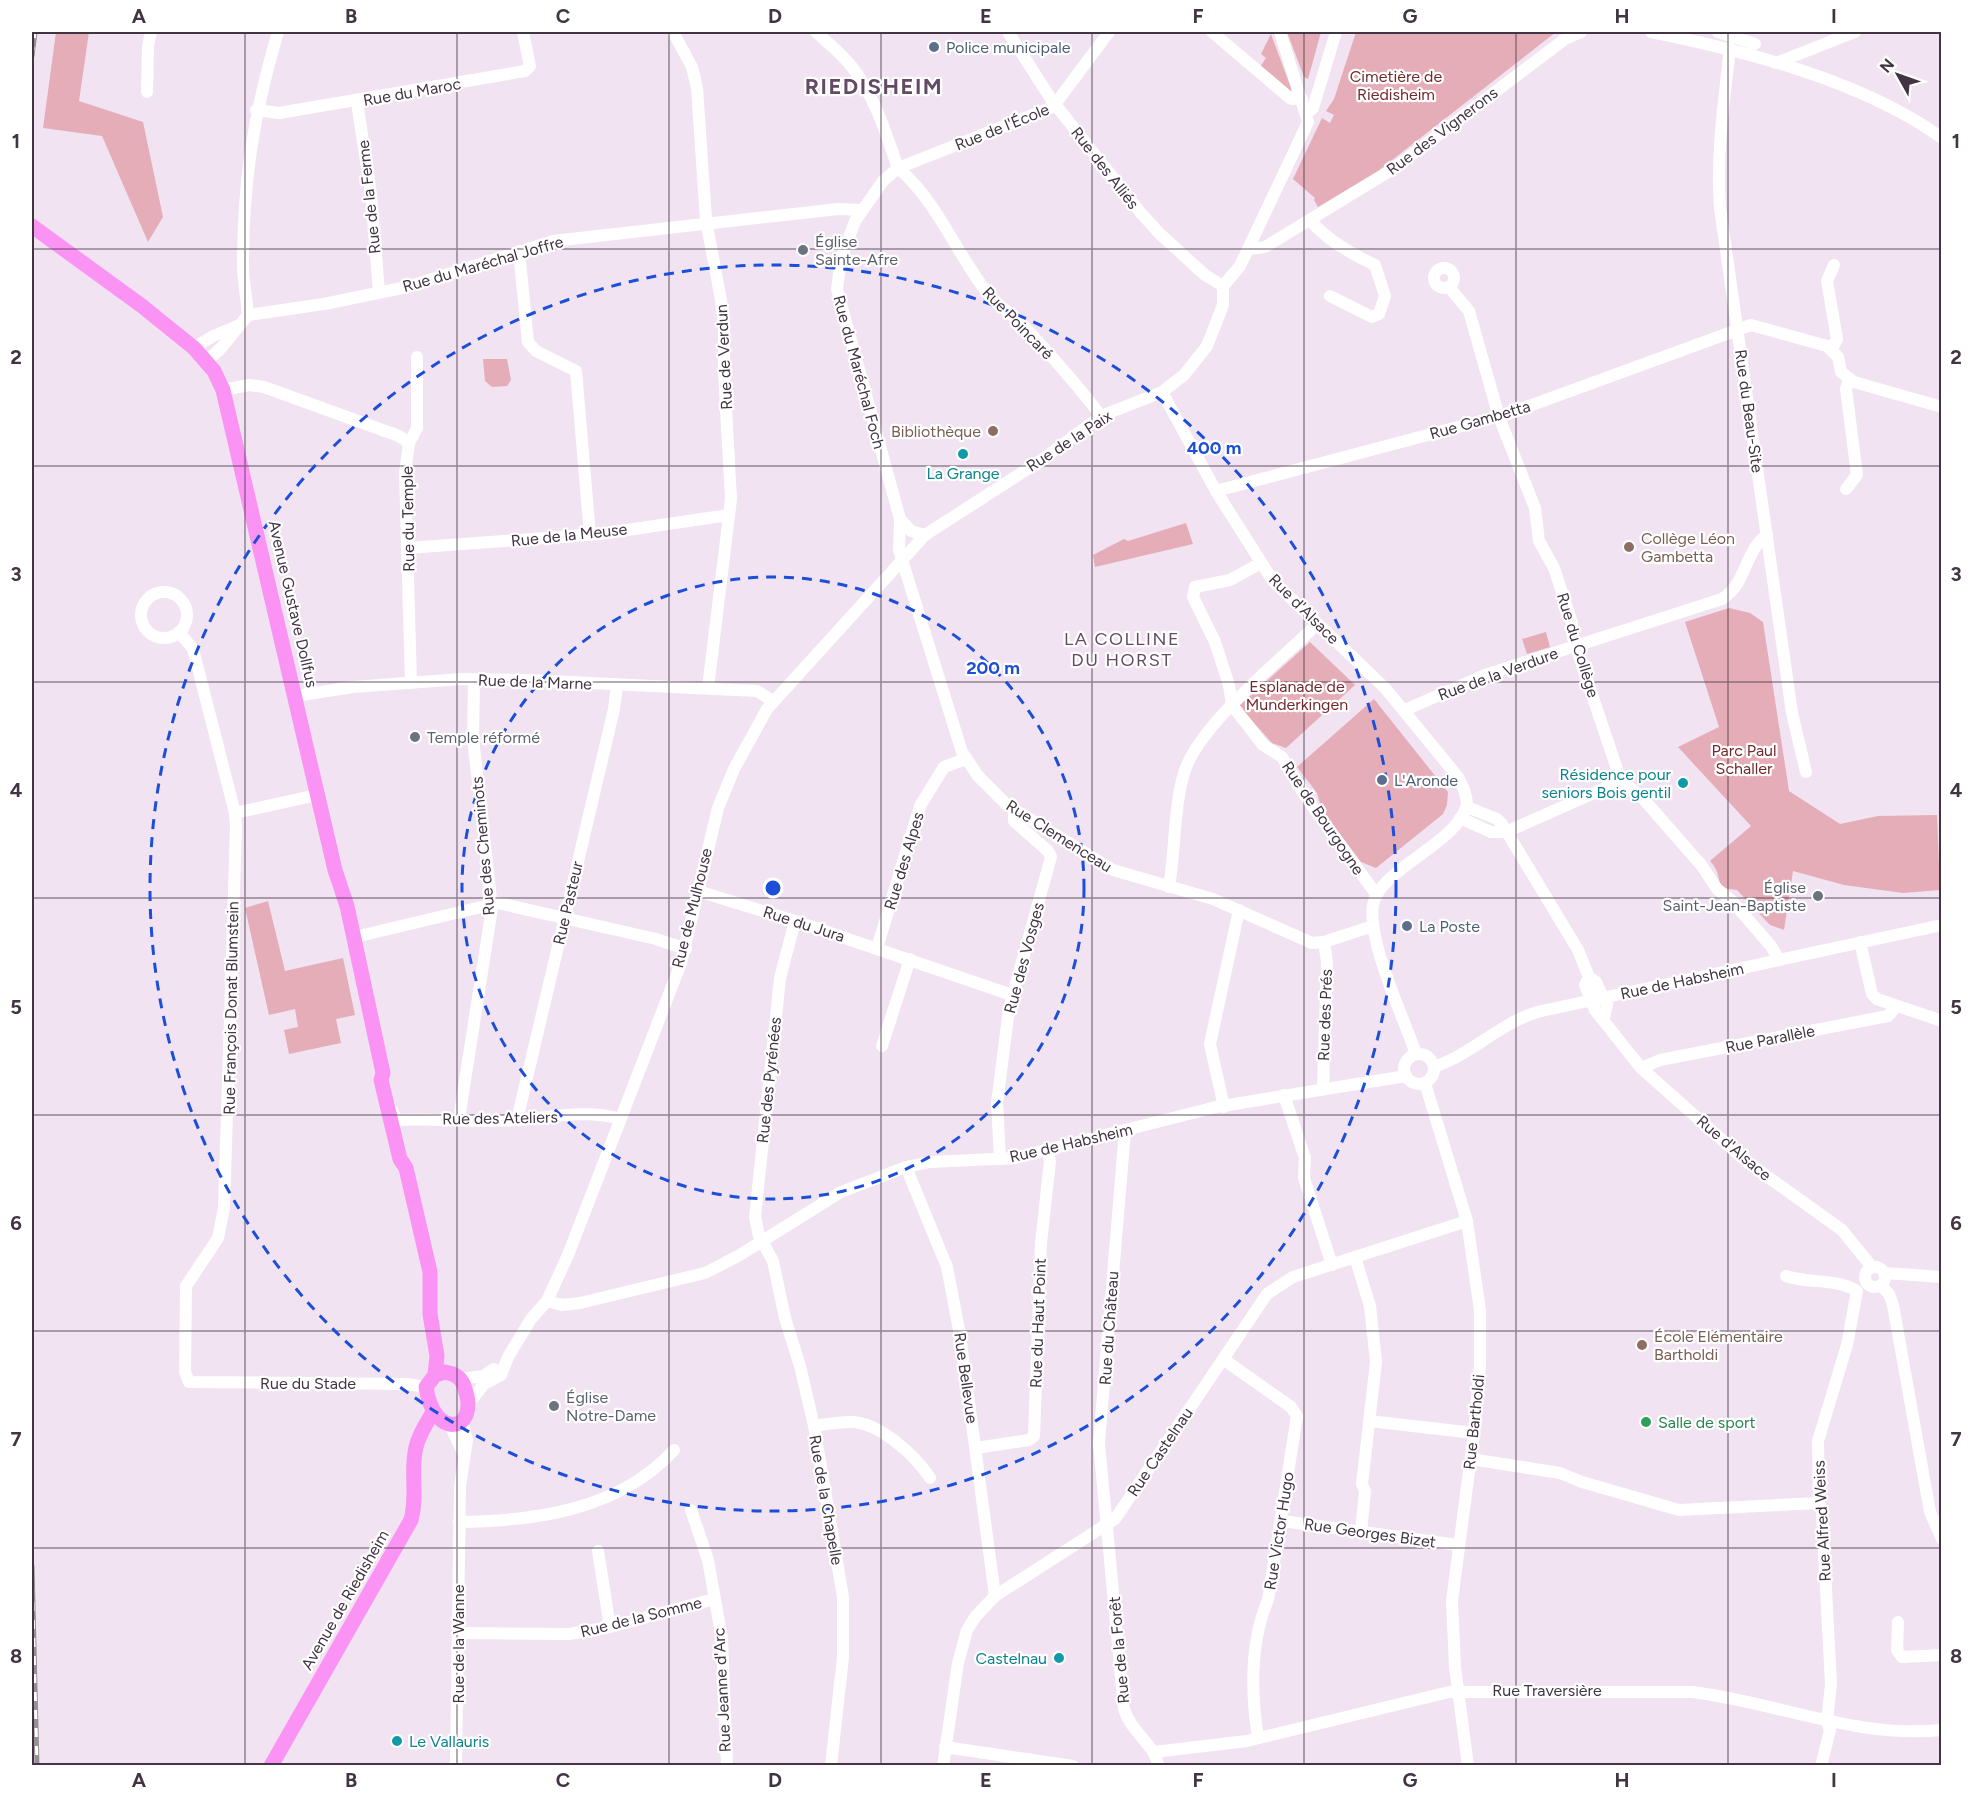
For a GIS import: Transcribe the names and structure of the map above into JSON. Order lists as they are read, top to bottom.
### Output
{
  "streets": {
    "main road": ["Avenue Gustave Dollfus", "Avenue de Riedisheim"],
    "street": [
      "Rue du Maroc",
      "Rue de l'École",
      "Rue des Vignerons",
      "Rue des Alliés",
      "Rue de la Ferme",
      "Rue du Maréchal Joffre",
      "Rue Poincaré",
      "Rue de Verdun",
      "Rue du Maréchal Foch",
      "Rue du Beau-Site",
      "Rue Gambetta",
      "Rue de la Paix",
      "Rue du Temple",
      "Rue de la Meuse",
      "Rue d'Alsace",
      "Rue du Collège",
      "Rue de la Verdure",
      "Rue de la Marne",
      "Rue de Bourgogne",
      "Rue Clemenceau",
      "Rue des Cheminots",
      "Rue des Alpes",
      "Rue Pasteur",
      "Rue de Mulhouse",
      "Rue du Jura",
      "Rue des Vosges",
      "Rue de Habsheim",
      "Rue François Donat Blumstein",
      "Rue des Prés",
      "Rue Parallèle",
      "Rue des Pyrénées",
      "Rue des Ateliers",
      "Rue du Haut Point",
      "Rue du Château",
      "Rue Bellevue",
      "Rue du Stade",
      "Rue Bartholdi",
      "Rue Castelnau",
      "Rue de la Chapelle",
      "Rue Alfred Weiss",
      "Rue Victor Hugo",
      "Rue Georges Bizet",
      "Rue de la Somme",
      "Rue de la Wanne",
      "Rue de la Forêt",
      "Rue Jeanne d'Arc",
      "Rue Traversière"
    ]
  },
  "crossings": [
    ["Rue du Maroc", "Rue de la Ferme"],
    ["Rue de l'École", "Rue des Alliés"],
    ["Rue de l'École", "Rue Poincaré"],
    ["Rue de l'École", "Rue du Maréchal Foch"],
    ["Rue des Alliés", "Rue de la Paix"],
    ["Rue de la Ferme", "Rue du Maréchal Joffre"],
    ["Rue du Maréchal Joffre", "Rue de Verdun"],
    ["Rue du Maréchal Joffre", "Rue du Maréchal Foch"],
    ["Rue du Maréchal Joffre", "Avenue Gustave Dollfus"],
    ["Rue Poincaré", "Rue du Maréchal Foch"],
    ["Rue Poincaré", "Rue de la Paix"],
    ["Rue de Verdun", "Rue de la Meuse"],
    ["Rue de Verdun", "Rue de la Marne"],
    ["Rue du Maréchal Foch", "Rue de la Paix"],
    ["Rue du Maréchal Foch", "Rue Clemenceau"],
    ["Rue du Maréchal Foch", "Rue de Mulhouse"],
    ["Rue du Beau-Site", "Rue Gambetta"],
    ["Rue du Beau-Site", "Rue de la Verdure"],
    ["Rue Gambetta", "Rue d'Alsace"],
    ["Rue Gambetta", "Rue du Collège"],
    ["Rue de la Paix", "Rue d'Alsace"],
    ["Rue de la Paix", "Rue Clemenceau"],
    ["Rue de la Paix", "Rue de Mulhouse"],
    ["Rue du Temple", "Rue de la Meuse"],
    ["Rue du Temple", "Rue de la Marne"],
    ["Avenue Gustave Dollfus", "Rue de la Marne"],
    ["Avenue Gustave Dollfus", "Rue de Mulhouse"],
    ["Avenue Gustave Dollfus", "Rue des Ateliers"],
    ["Avenue Gustave Dollfus", "Rue du Stade"],
    ["Avenue Gustave Dollfus", "Avenue de Riedisheim"],
    ["Avenue Gustave Dollfus", "Rue de la Wanne"],
    ["Rue d'Alsace", "Rue de la Verdure"],
    ["Rue d'Alsace", "Rue de Bourgogne"],
    ["Rue d'Alsace", "Rue de Habsheim"],
    ["Rue d'Alsace", "Rue Parallèle"],
    ["Rue d'Alsace", "Rue Alfred Weiss"],
    ["Rue du Collège", "Rue de la Verdure"],
    ["Rue de la Marne", "Rue des Cheminots"],
    ["Rue de la Marne", "Rue Pasteur"],
    ["Rue de la Marne", "Rue de Mulhouse"],
    ["Rue Clemenceau", "Rue des Alpes"],
    ["Rue Clemenceau", "Rue de Mulhouse"],
    ["Rue Clemenceau", "Rue des Vosges"],
    ["Rue Clemenceau", "Rue des Prés"],
    ["Rue des Cheminots", "Rue des Ateliers"],
    ["Rue des Alpes", "Rue du Jura"],
    ["Rue Pasteur", "Rue des Ateliers"],
    ["Rue de Mulhouse", "Rue du Jura"],
    ["Rue de Mulhouse", "Rue de Habsheim"],
    ["Rue de Mulhouse", "Rue des Ateliers"],
    ["Rue de Mulhouse", "Avenue de Riedisheim"],
    ["Rue du Jura", "Rue des Vosges"],
    ["Rue du Jura", "Rue des Pyrénées"],
    ["Rue des Vosges", "Rue de Habsheim"],
    ["Rue de Habsheim", "Rue des Prés"],
    ["Rue de Habsheim", "Rue des Pyrénées"],
    ["Rue de Habsheim", "Rue du Haut Point"],
    ["Rue de Habsheim", "Rue du Château"],
    ["Rue de Habsheim", "Rue Bellevue"],
    ["Rue de Habsheim", "Rue Bartholdi"],
    ["Rue de Habsheim", "Rue de la Chapelle"],
    ["Rue François Donat Blumstein", "Rue du Stade"],
    ["Rue des Pyrénées", "Rue de la Chapelle"],
    ["Rue du Haut Point", "Rue Bellevue"],
    ["Rue du Château", "Rue Castelnau"],
    ["Rue du Château", "Rue de la Forêt"],
    ["Rue Bellevue", "Rue Castelnau"],
    ["Rue Bartholdi", "Rue Castelnau"],
    ["Rue Bartholdi", "Rue Georges Bizet"],
    ["Rue Bartholdi", "Rue Traversière"],
    ["Rue Castelnau", "Rue Victor Hugo"],
    ["Rue Castelnau", "Rue de la Forêt"],
    ["Rue Alfred Weiss", "Rue Traversière"],
    ["Rue Victor Hugo", "Rue Georges Bizet"],
    ["Rue Victor Hugo", "Rue Traversière"],
    ["Avenue de Riedisheim", "Rue de la Wanne"],
    ["Rue de la Somme", "Rue de la Wanne"],
    ["Rue de la Somme", "Rue Jeanne d'Arc"],
    ["Rue de la Forêt", "Rue Traversière"]
  ],
  "districts": ["RIEDISHEIM", "LA COLLINE DU HORST"],
  "parks": ["Cimetière de Riedisheim", "Esplanade de Munderkingen", "Parc Paul Schaller"],
  "places": [
    "Police municipale",
    "Église Sainte-Afre",
    "Bibliothèque",
    "La Grange",
    "Collège Léon Gambetta",
    "Temple réformé",
    "L'Aronde",
    "Résidence pour seniors Bois gentil",
    "Église Saint-Jean-Baptiste",
    "La Poste",
    "École Elémentaire Bartholdi",
    "Église Notre-Dame",
    "Salle de sport",
    "Castelnau",
    "Le Vallauris"
  ],
  "north": "top left",
  "grid": {
    "columns": [
      "A",
      "B",
      "C",
      "D",
      "E",
      "F",
      "G",
      "H",
      "I"
    ],
    "rows": [
      "1",
      "2",
      "3",
      "4",
      "5",
      "6",
      "7",
      "8"
    ]
  },
  "rings": ["400 m", "200 m"]
}
